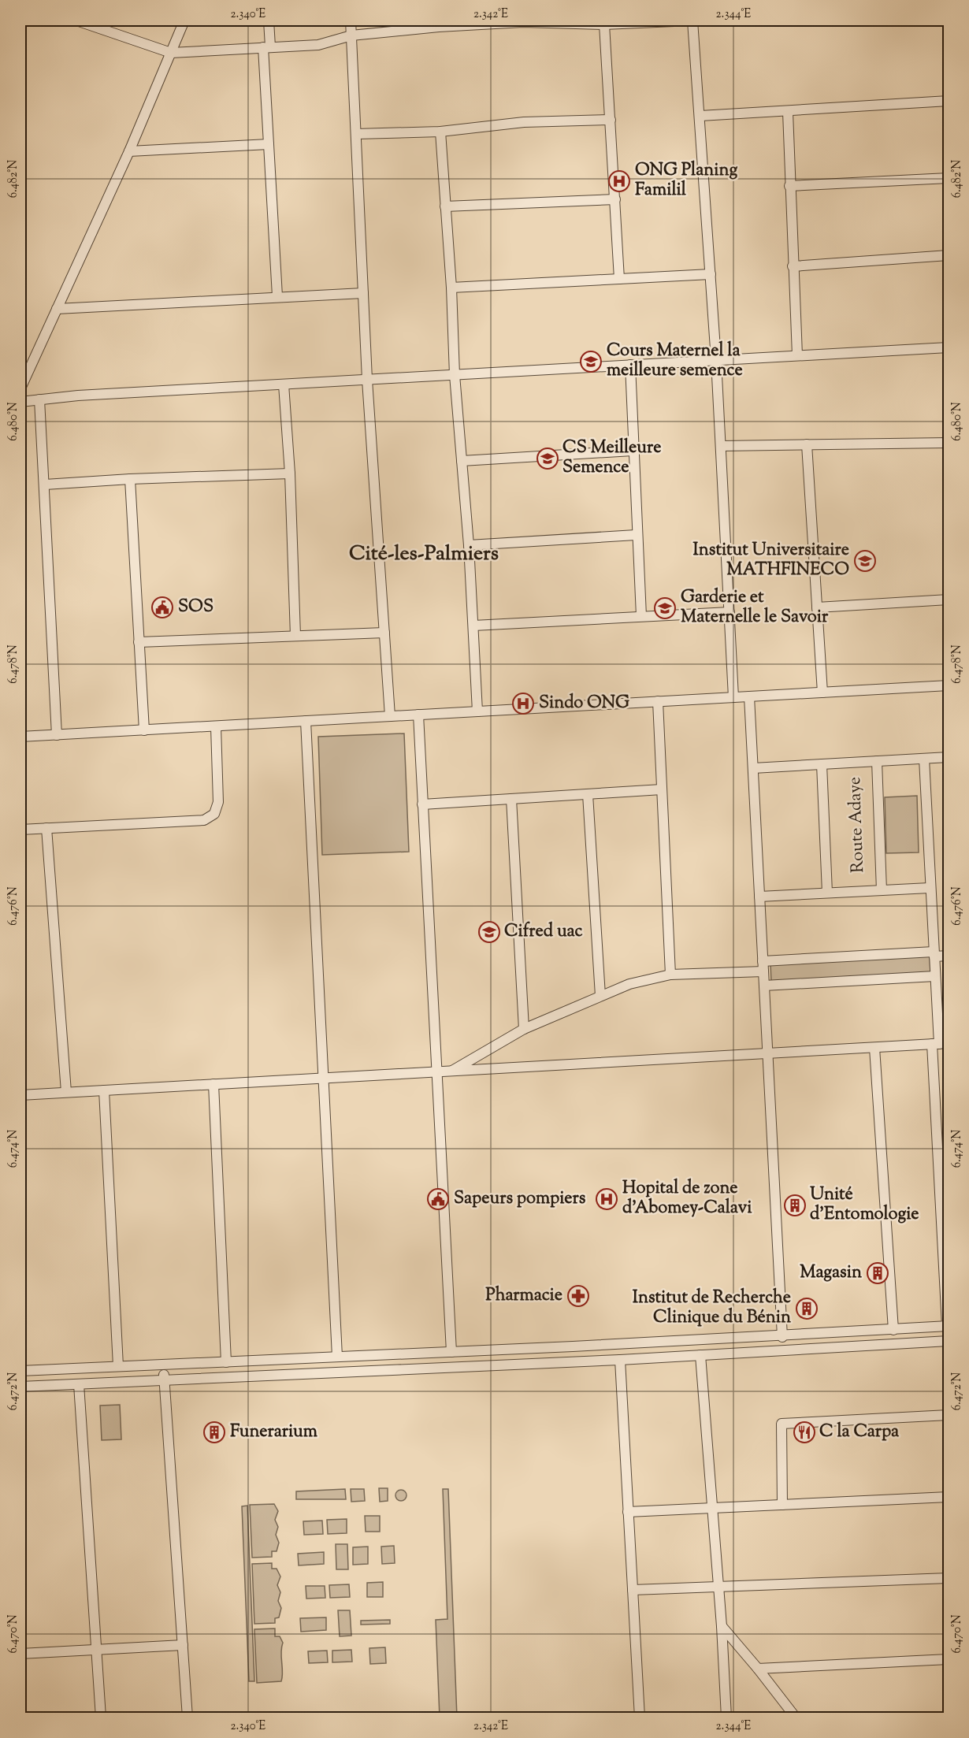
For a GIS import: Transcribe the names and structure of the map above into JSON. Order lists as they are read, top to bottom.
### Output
{
  "districts": ["Cité-les-Palmiers"],
  "places": {
    "hospital": ["ONG Planing Familil", "Sindo ONG", "Hopital de zone d’Abomey-Calavi"],
    "school or university": [
      "Cours Maternel la meilleure semence",
      "CS Meilleure Semence",
      "Institut Universitaire MATHFINECO",
      "Garderie et Maternelle le Savoir",
      "Cifred uac"
    ],
    "public building": ["SOS", "Sapeurs pompiers"],
    "building": [
      "Unité d'Entomologie",
      "Magasin",
      "Institut de Recherche Clinique du Bénin",
      "Funerarium"
    ],
    "pharmacy": ["Pharmacie"],
    "restaurant": ["C la Carpa"]
  },
  "coordinates": [
    "2.340°E",
    "2.342°E",
    "2.344°E",
    "6.482°N",
    "6.480°N",
    "6.478°N",
    "6.476°N",
    "6.474°N",
    "6.472°N",
    "6.470°N"
  ]
}
